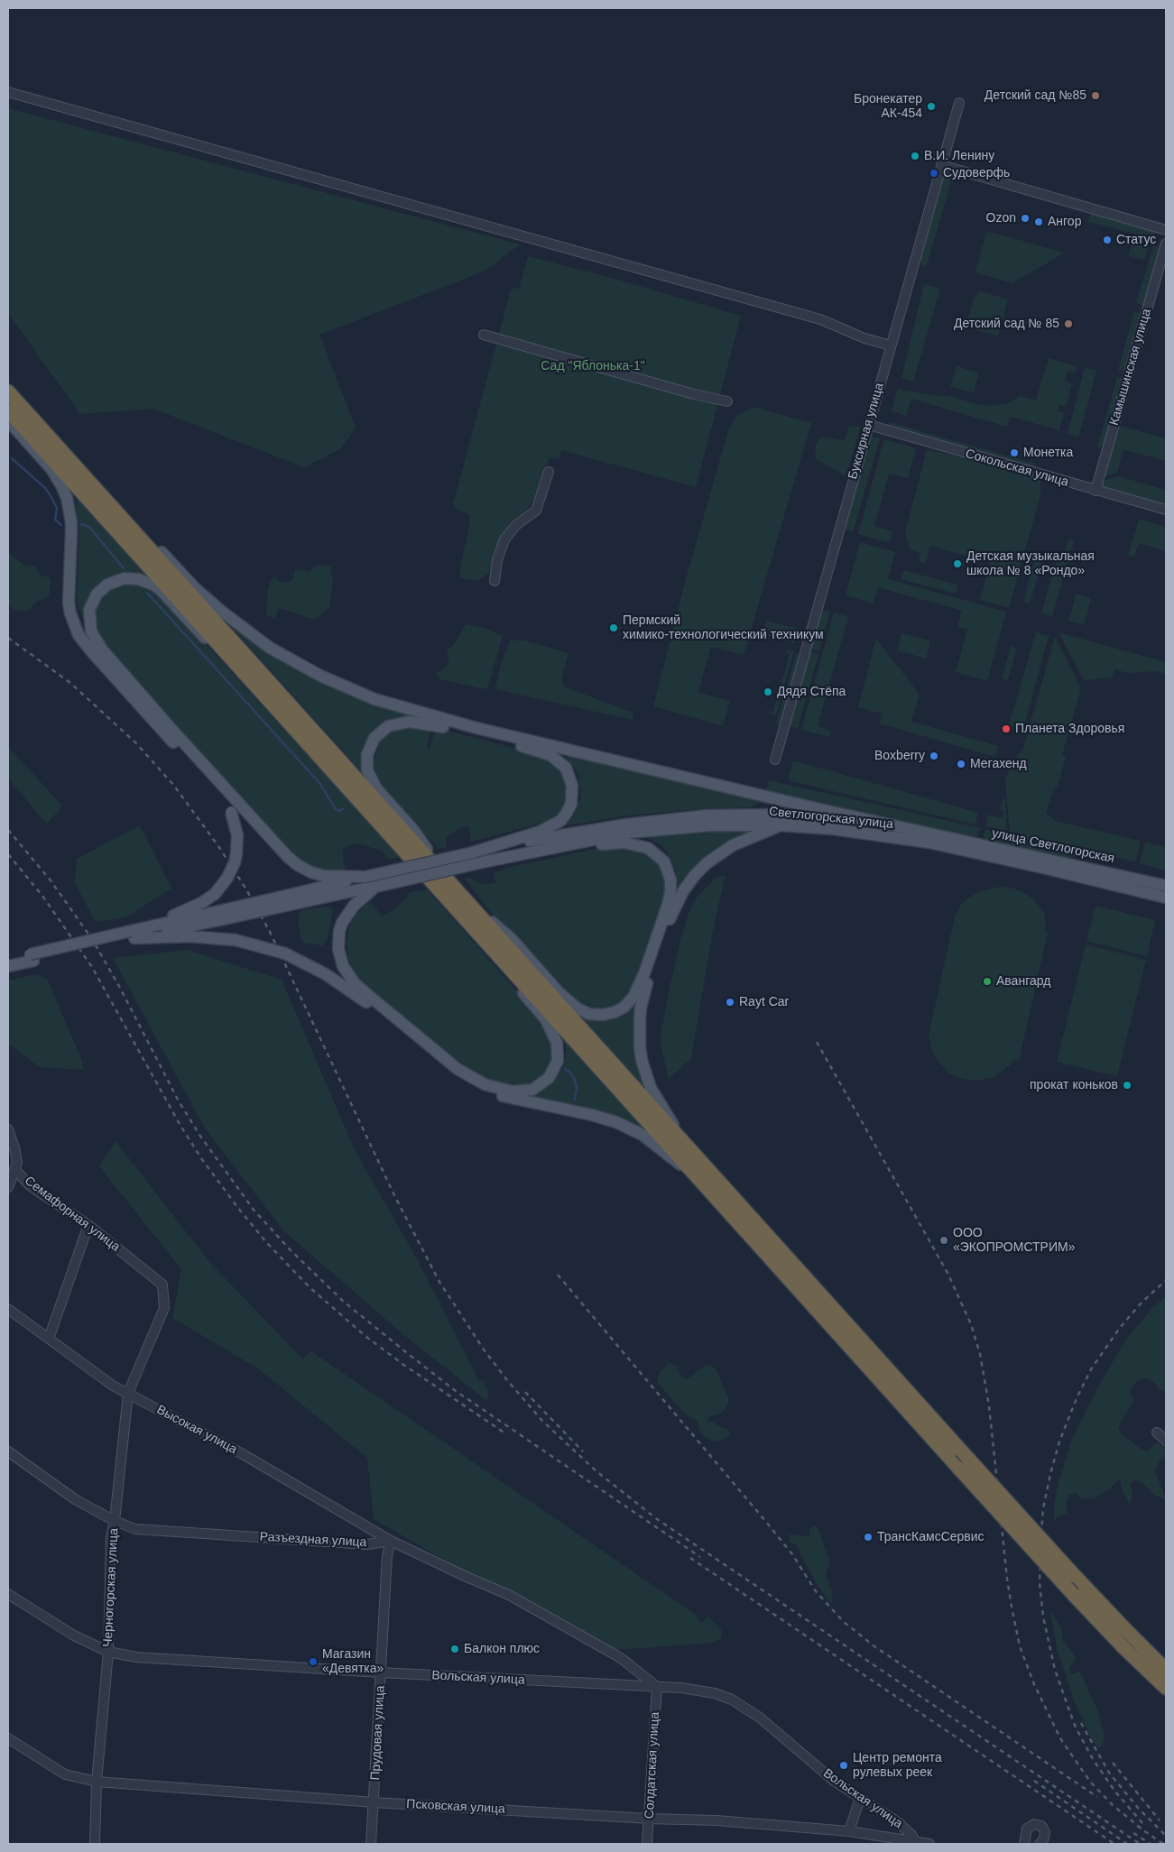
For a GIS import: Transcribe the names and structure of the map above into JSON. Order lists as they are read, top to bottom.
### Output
{
  "streets": {
    "main road": ["Светлогорская улица", "улица Светлогорская"],
    "street": [
      "Камышинская улица",
      "Буксирная улица",
      "Сокольская улица",
      "Семафорная улица",
      "Высокая улица",
      "Разъездная улица",
      "Черногорская улица",
      "Вольская улица",
      "Прудовая улица",
      "Солдатская улица",
      "Псковская улица"
    ]
  },
  "crossings": [
    ["Камышинская улица", "Сокольская улица"],
    ["Буксирная улица", "Сокольская улица"],
    ["Светлогорская улица", "улица Светлогорская"],
    ["Семафорная улица", "Черногорская улица"],
    ["Высокая улица", "Разъездная улица"],
    ["Высокая улица", "Черногорская улица"],
    ["Высокая улица", "Прудовая улица"],
    ["Разъездная улица", "Черногорская улица"],
    ["Разъездная улица", "Прудовая улица"],
    ["Черногорская улица", "Вольская улица"],
    ["Черногорская улица", "Псковская улица"],
    ["Вольская улица", "Прудовая улица"],
    ["Вольская улица", "Солдатская улица"],
    ["Вольская улица", "Псковская улица"],
    ["Прудовая улица", "Псковская улица"],
    ["Солдатская улица", "Псковская улица"]
  ],
  "parks": ["Сад \"Яблонька-1\""],
  "places": [
    "Детский сад №85",
    "Бронекатер АК-454",
    "В.И. Ленину",
    "Судоверфь",
    "Ozon",
    "Ангор",
    "Статус",
    "Детский сад № 85",
    "Монетка",
    "Детская музыкальная школа № 8 «Рондо»",
    "Пермский химико-технологический техникум",
    "Дядя Стёпа",
    "Планета Здоровья",
    "Boxberry",
    "Мегахенд",
    "Авангард",
    "Rayt Car",
    "прокат коньков",
    "ООО «ЭКОПРОМСТРИМ»",
    "ТрансКамсСервис",
    "Балкон плюс",
    "Магазин «Девятка»",
    "Центр ремонта рулевых реек"
  ]
}
